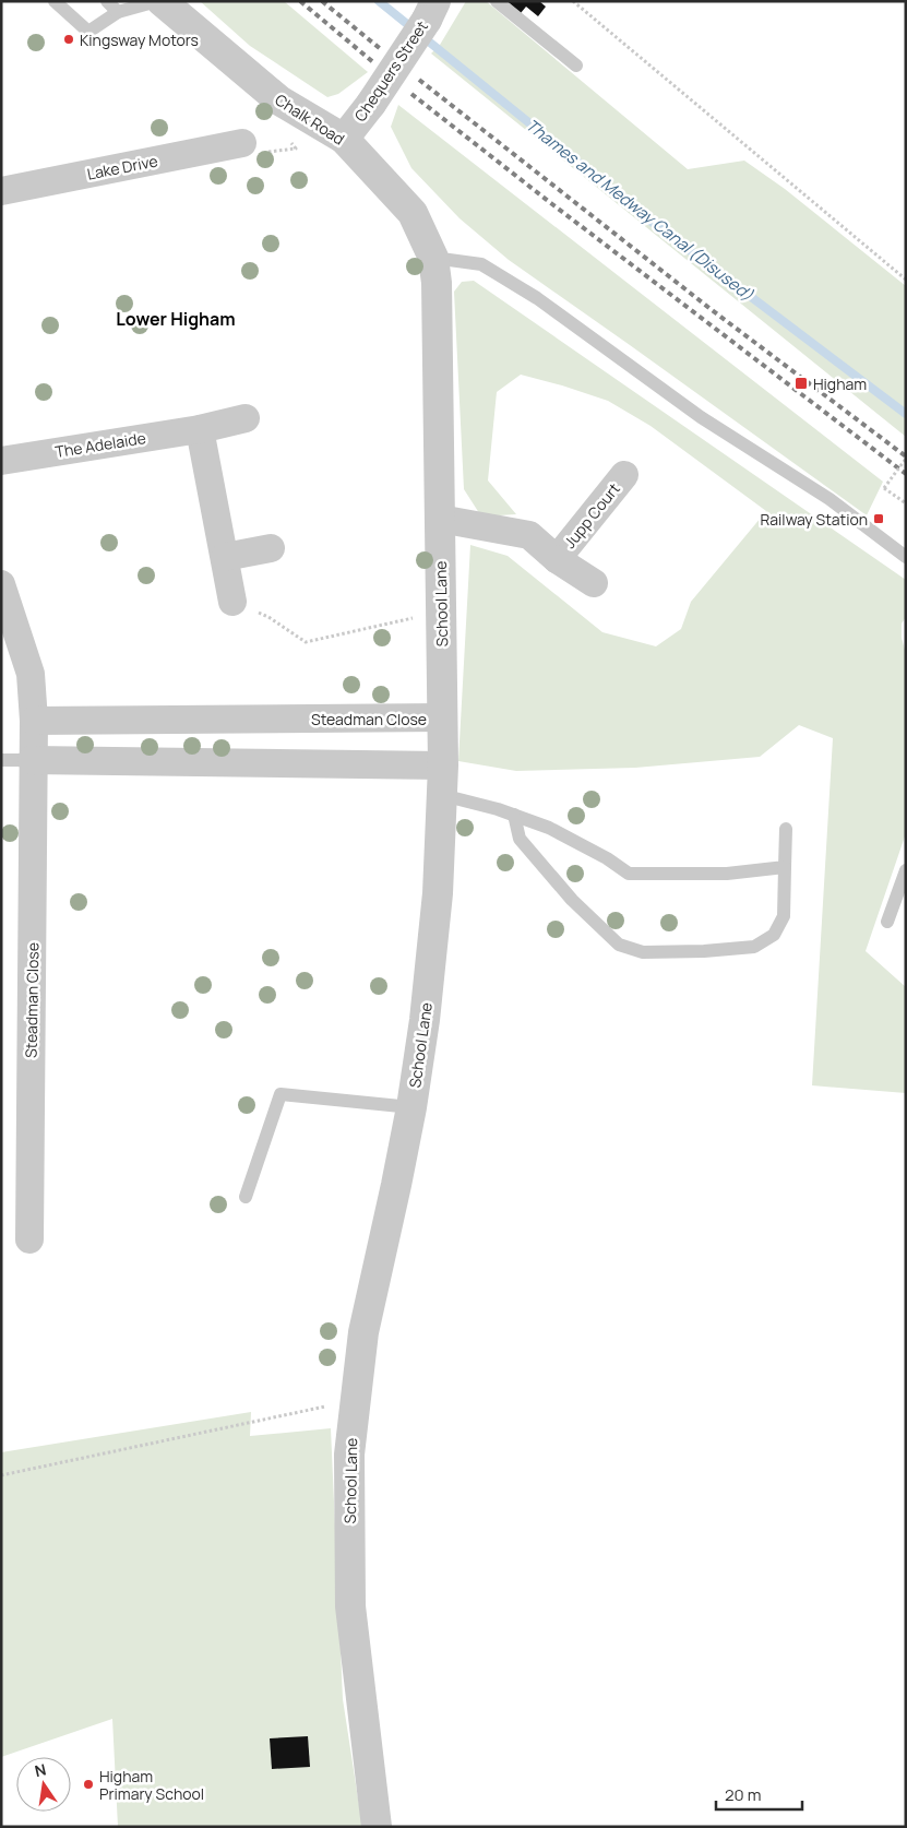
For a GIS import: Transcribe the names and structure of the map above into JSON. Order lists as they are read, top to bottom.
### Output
{
  "streets": {
    "street": [
      "Chequers Street",
      "Chalk Road",
      "Lake Drive",
      "The Adelaide",
      "Jupp Court",
      "School Lane",
      "Steadman Close"
    ]
  },
  "crossings": [
    ["Chequers Street", "Chalk Road"],
    ["Chalk Road", "School Lane"],
    ["Jupp Court", "School Lane"],
    ["School Lane", "Steadman Close"]
  ],
  "districts": ["Lower Higham"],
  "water": ["Thames and Medway Canal (Disused)"],
  "places": {
    "other": ["Kingsway Motors", "Higham Primary School"],
    "transit": ["Higham", "Railway Station"]
  },
  "scale_bar": "20 m",
  "north": "top"
}
